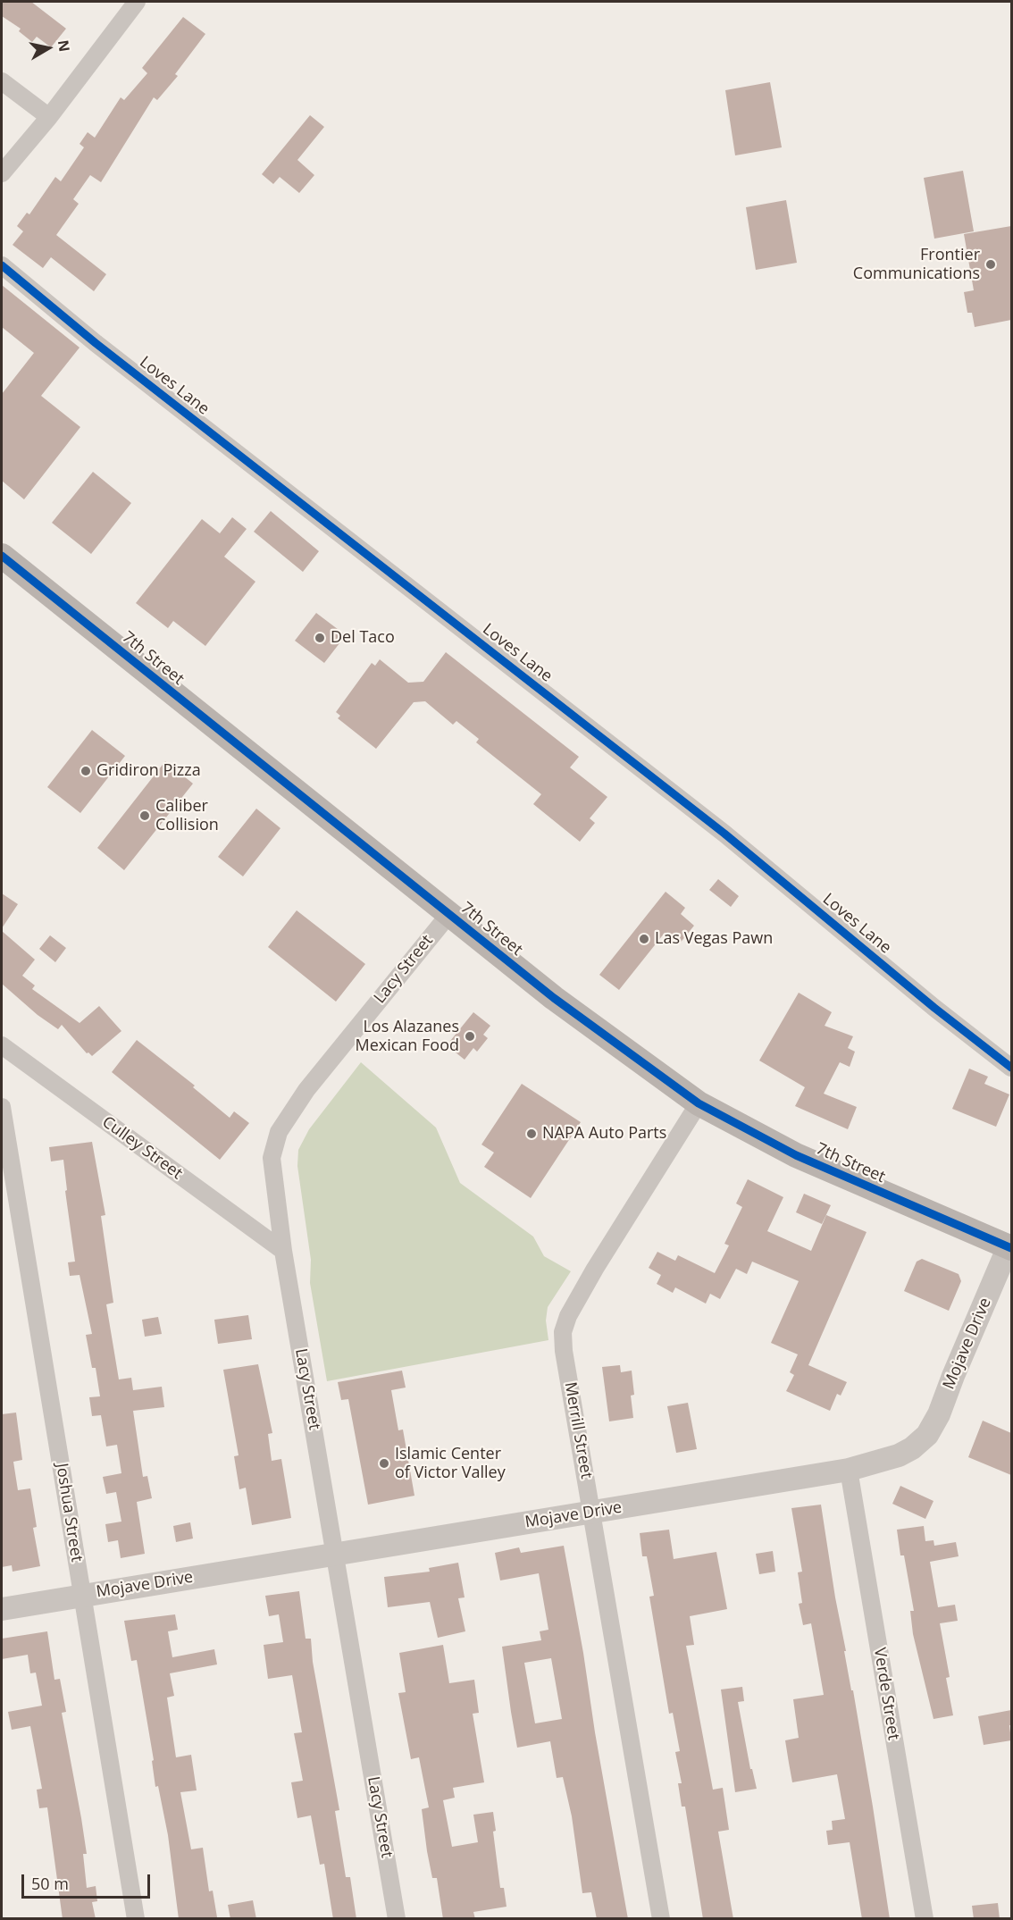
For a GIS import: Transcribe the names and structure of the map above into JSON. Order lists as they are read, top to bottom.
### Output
{
  "streets": {
    "main road": ["7th Street"],
    "street": [
      "Loves Lane",
      "Lacy Street",
      "Culley Street",
      "Mojave Drive",
      "Merrill Street",
      "Joshua Street",
      "Verde Street"
    ]
  },
  "crossings": [
    ["7th Street", "Lacy Street"],
    ["7th Street", "Mojave Drive"],
    ["7th Street", "Merrill Street"],
    ["Lacy Street", "Culley Street"],
    ["Lacy Street", "Mojave Drive"],
    ["Mojave Drive", "Merrill Street"],
    ["Mojave Drive", "Joshua Street"],
    ["Mojave Drive", "Verde Street"]
  ],
  "places": [
    "Frontier Communications",
    "Del Taco",
    "Gridiron Pizza",
    "Caliber Collision",
    "Las Vegas Pawn",
    "Los Alazanes Mexican Food",
    "NAPA Auto Parts",
    "Islamic Center of Victor Valley"
  ],
  "scale_bar": "50 m",
  "north": "right"
}
